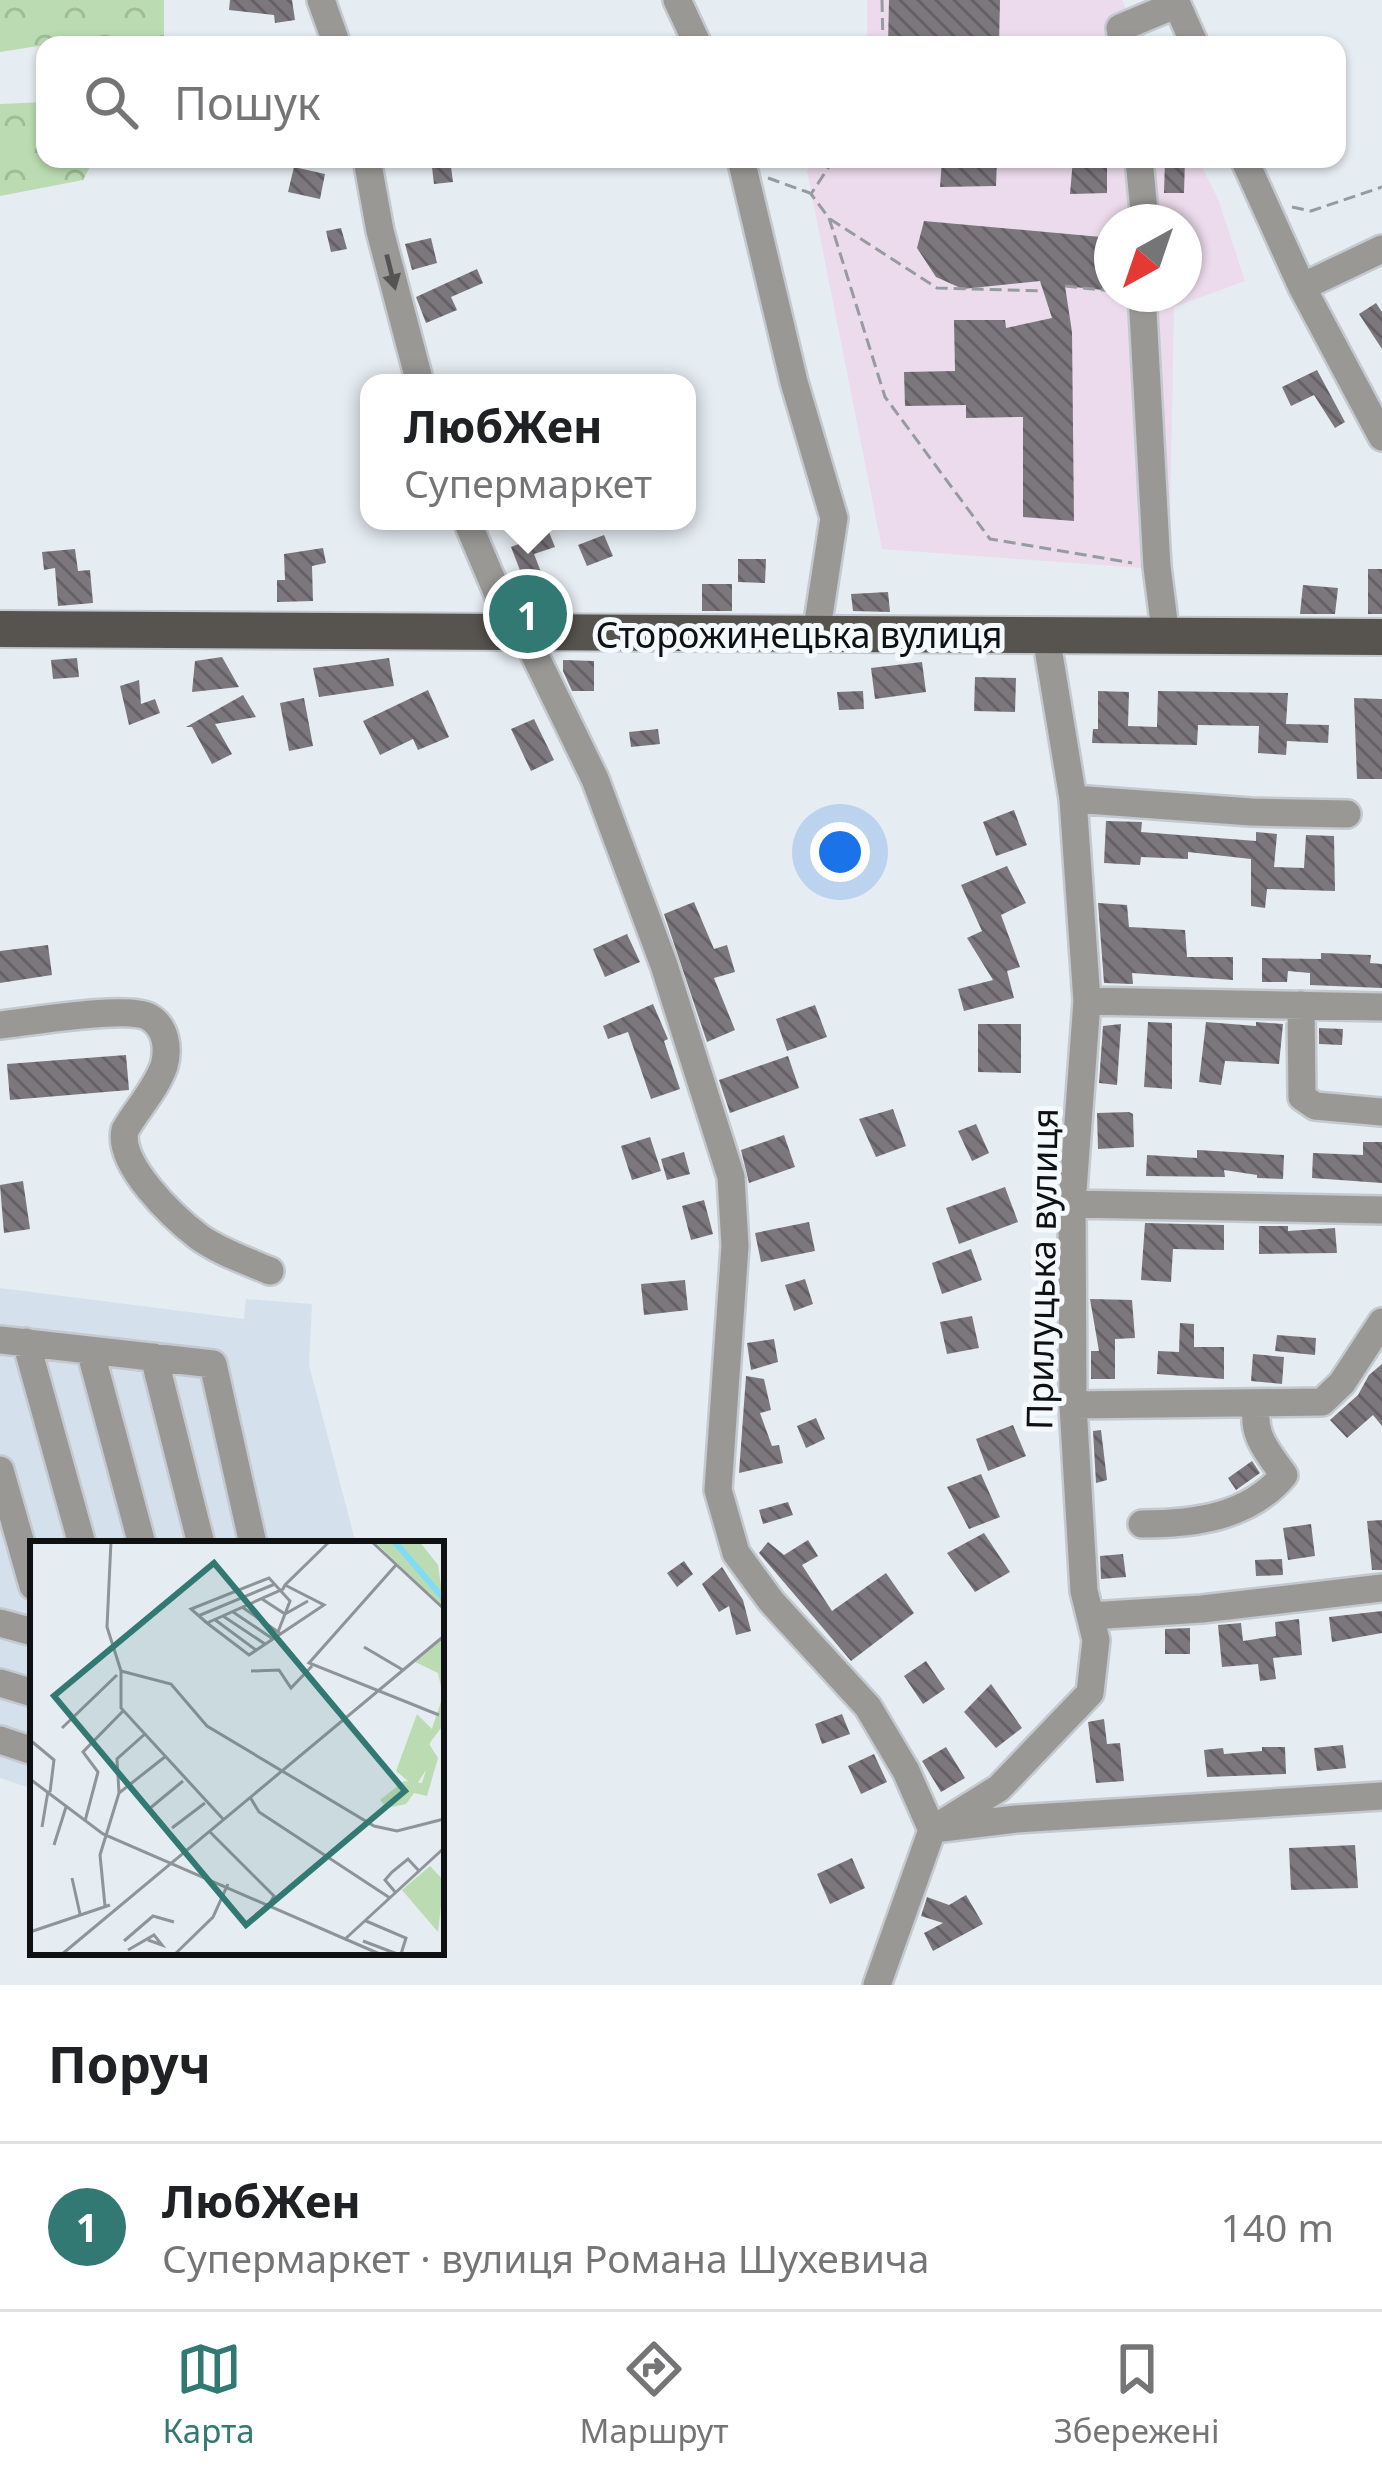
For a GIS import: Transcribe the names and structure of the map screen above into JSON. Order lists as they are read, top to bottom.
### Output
{
  "streets": {
    "main road": ["Сторожинецька вулиця"],
    "street": ["Прилуцька вулиця"]
  },
  "crossings": [
    ["Сторожинецька вулиця", "Прилуцька вулиця"]
  ],
  "north": "bottom left",
  "page": {
    "search": "Пошук",
    "popup": ["ЛюбЖен", "Супермаркет"],
    "pins": "1",
    "heading": "Поруч",
    "list": [
      {
        "mark": "1",
        "name": "ЛюбЖен",
        "note": "Супермаркет · вулиця Романа Шухевича",
        "value": "140 m"
      }
    ],
    "nav": ["Карта", "Маршрут", "Збережені"]
  }
}
